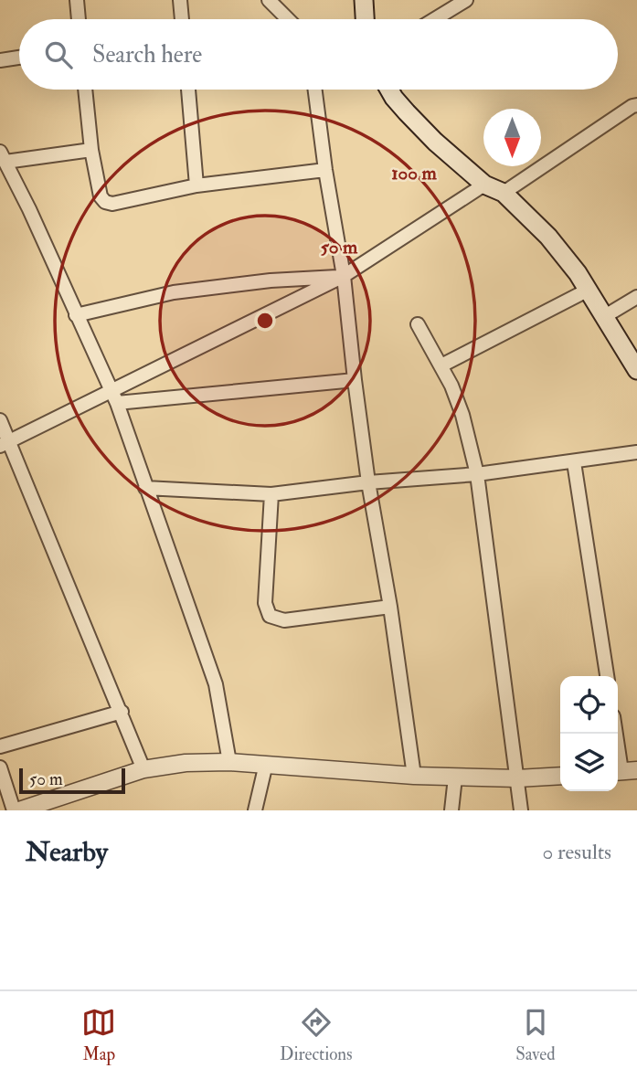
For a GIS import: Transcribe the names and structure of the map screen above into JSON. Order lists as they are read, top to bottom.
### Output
{
  "scale_bar": "50 m",
  "north": "bottom",
  "page": {
    "search": "Search here",
    "scale": "50 m",
    "heading": ["Nearby", "0 results"],
    "nav": ["Map", "Directions", "Saved"]
  },
  "rings": ["100 m", "50 m"]
}
